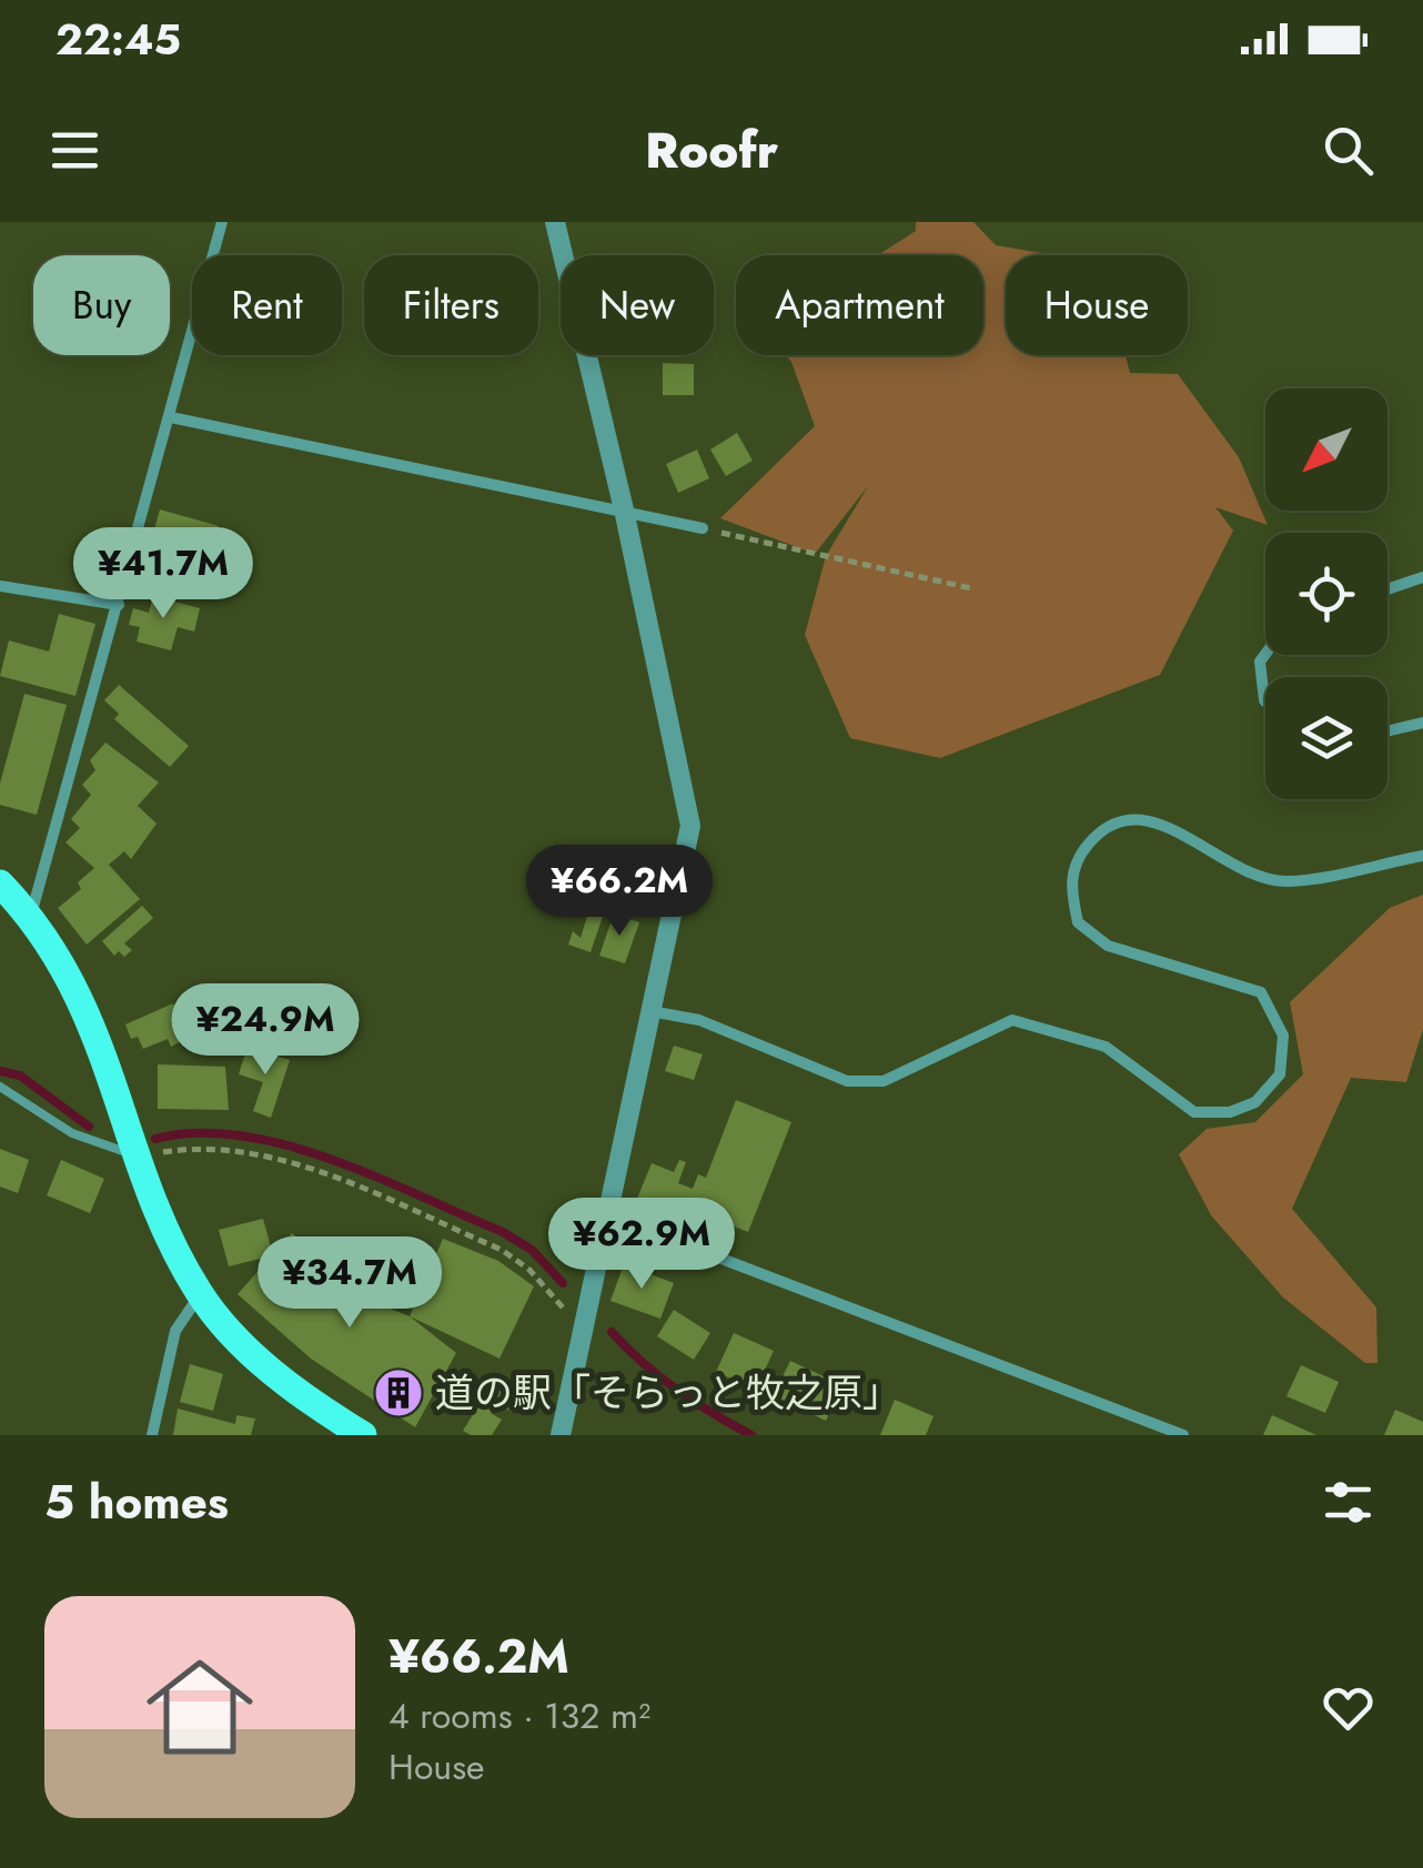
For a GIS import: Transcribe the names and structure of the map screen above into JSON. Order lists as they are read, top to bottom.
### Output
{
  "places": {
    "building": ["道の駅「そらっと牧之原」"]
  },
  "north": "bottom left",
  "page": {
    "status": "22:45",
    "header": "Roofr",
    "chip": [
      "Buy",
      "Rent",
      "Filters",
      "New",
      "Apartment",
      "House"
    ],
    "price": [
      "¥41.7M",
      "¥66.2M",
      "¥24.9M",
      "¥62.9M",
      "¥34.7M"
    ],
    "heading": "5 homes",
    "list": [
      {
        "name": "¥66.2M",
        "note": "4 rooms · 132 m² · House"
      }
    ]
  }
}
